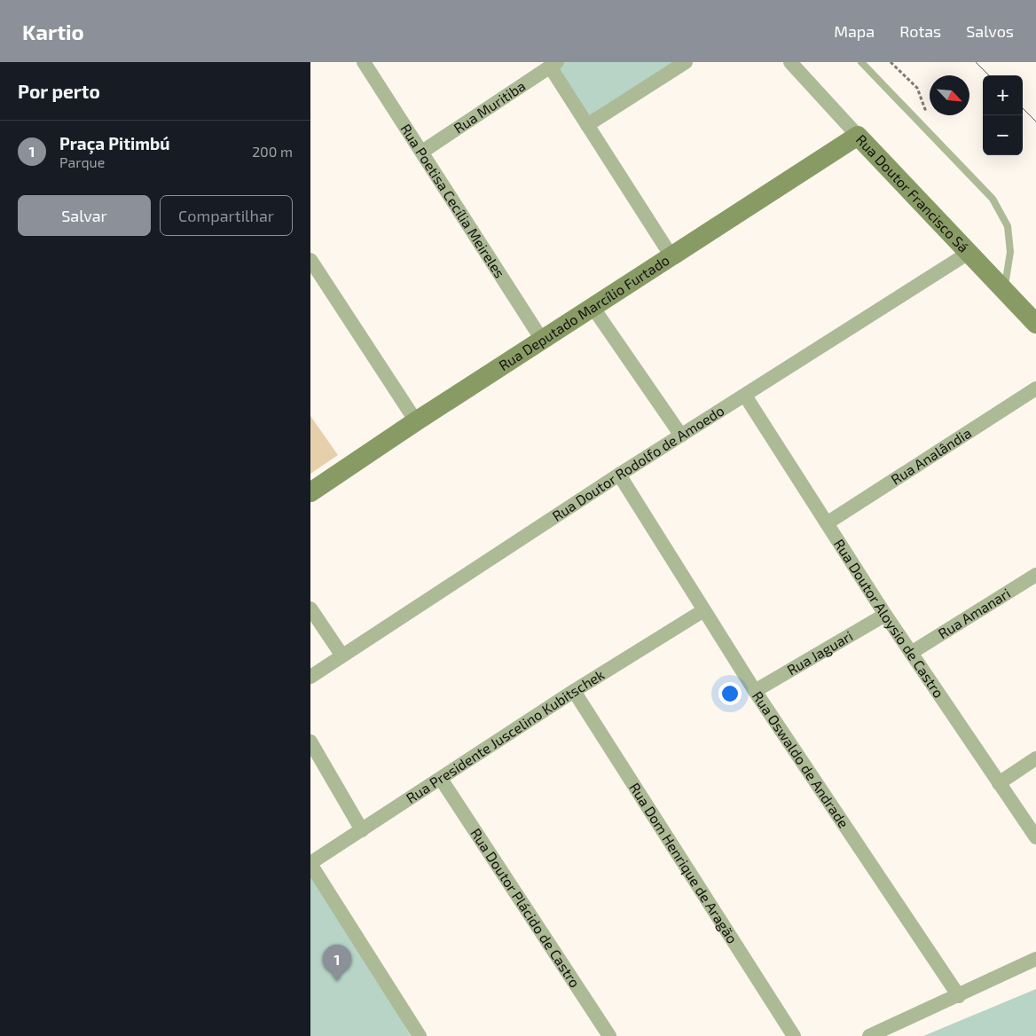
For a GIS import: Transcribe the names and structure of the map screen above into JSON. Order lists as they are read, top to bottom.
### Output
{
  "streets": {
    "street": [
      "Rua Muritiba",
      "Rua Doutor Francisco Sá",
      "Rua Poetisa Cecília Meireles",
      "Rua Deputado Marcílio Furtado",
      "Rua Analândia",
      "Rua Doutor Rodolfo de Amoedo",
      "Rua Amanari",
      "Rua Doutor Aloysio de Castro",
      "Rua Jaguari",
      "Rua Presidente Juscelino Kubitschek",
      "Rua Oswaldo de Andrade",
      "Rua Dom Henrique de Aragão",
      "Rua Doutor Plácido de Castro"
    ]
  },
  "crossings": [
    ["Rua Muritiba", "Rua Poetisa Cecília Meireles"],
    ["Rua Doutor Francisco Sá", "Rua Deputado Marcílio Furtado"],
    ["Rua Doutor Francisco Sá", "Rua Doutor Rodolfo de Amoedo"],
    ["Rua Poetisa Cecília Meireles", "Rua Deputado Marcílio Furtado"],
    ["Rua Analândia", "Rua Doutor Aloysio de Castro"],
    ["Rua Doutor Rodolfo de Amoedo", "Rua Doutor Aloysio de Castro"],
    ["Rua Doutor Rodolfo de Amoedo", "Rua Oswaldo de Andrade"],
    ["Rua Amanari", "Rua Doutor Aloysio de Castro"],
    ["Rua Doutor Aloysio de Castro", "Rua Jaguari"],
    ["Rua Jaguari", "Rua Oswaldo de Andrade"],
    ["Rua Presidente Juscelino Kubitschek", "Rua Oswaldo de Andrade"],
    ["Rua Presidente Juscelino Kubitschek", "Rua Dom Henrique de Aragão"],
    ["Rua Presidente Juscelino Kubitschek", "Rua Doutor Plácido de Castro"]
  ],
  "north": "bottom right",
  "page": {
    "header": "Kartio",
    "nav": ["Mapa", "Rotas", "Salvos"],
    "heading": "Por perto",
    "map_buttons": ["+", "−"],
    "list": [
      {
        "mark": "1",
        "name": "Praça Pitimbú",
        "note": "Parque",
        "value": "200 m"
      }
    ],
    "buttons": ["Salvar", "Compartilhar"],
    "pins": "1"
  }
}
